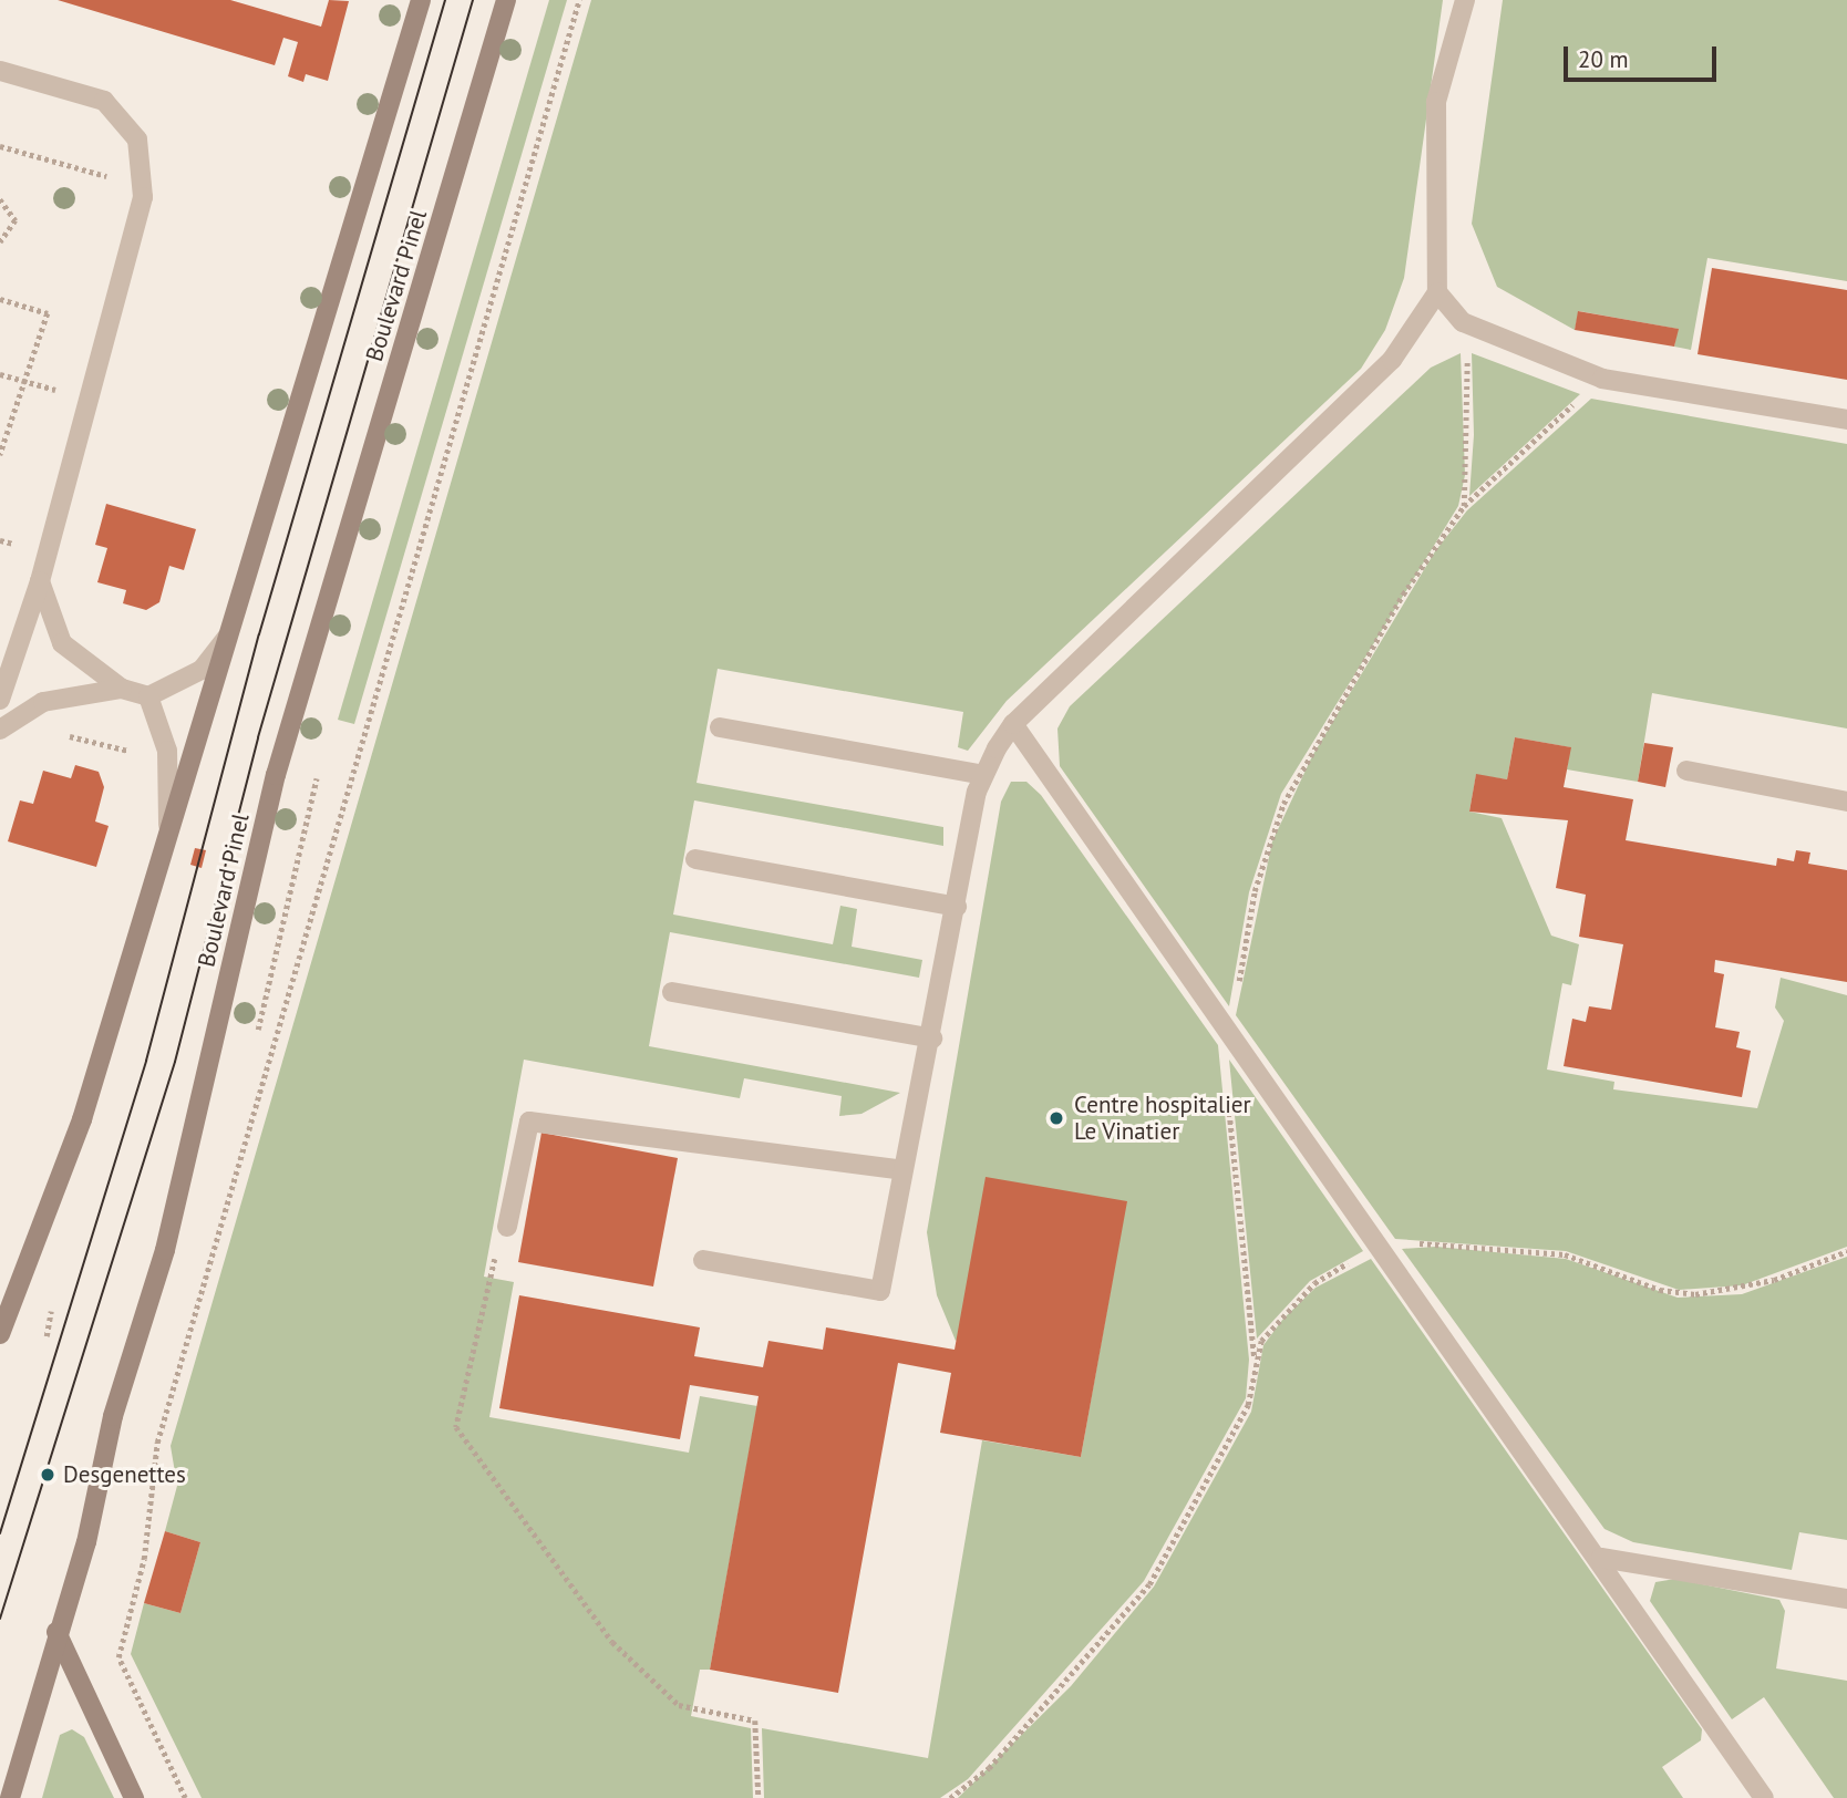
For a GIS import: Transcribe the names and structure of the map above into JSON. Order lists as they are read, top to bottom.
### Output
{
  "streets": {
    "main road": ["Boulevard Pinel"]
  },
  "places": ["Centre hospitalier Le Vinatier", "Desgenettes"],
  "scale_bar": "20 m"
}
